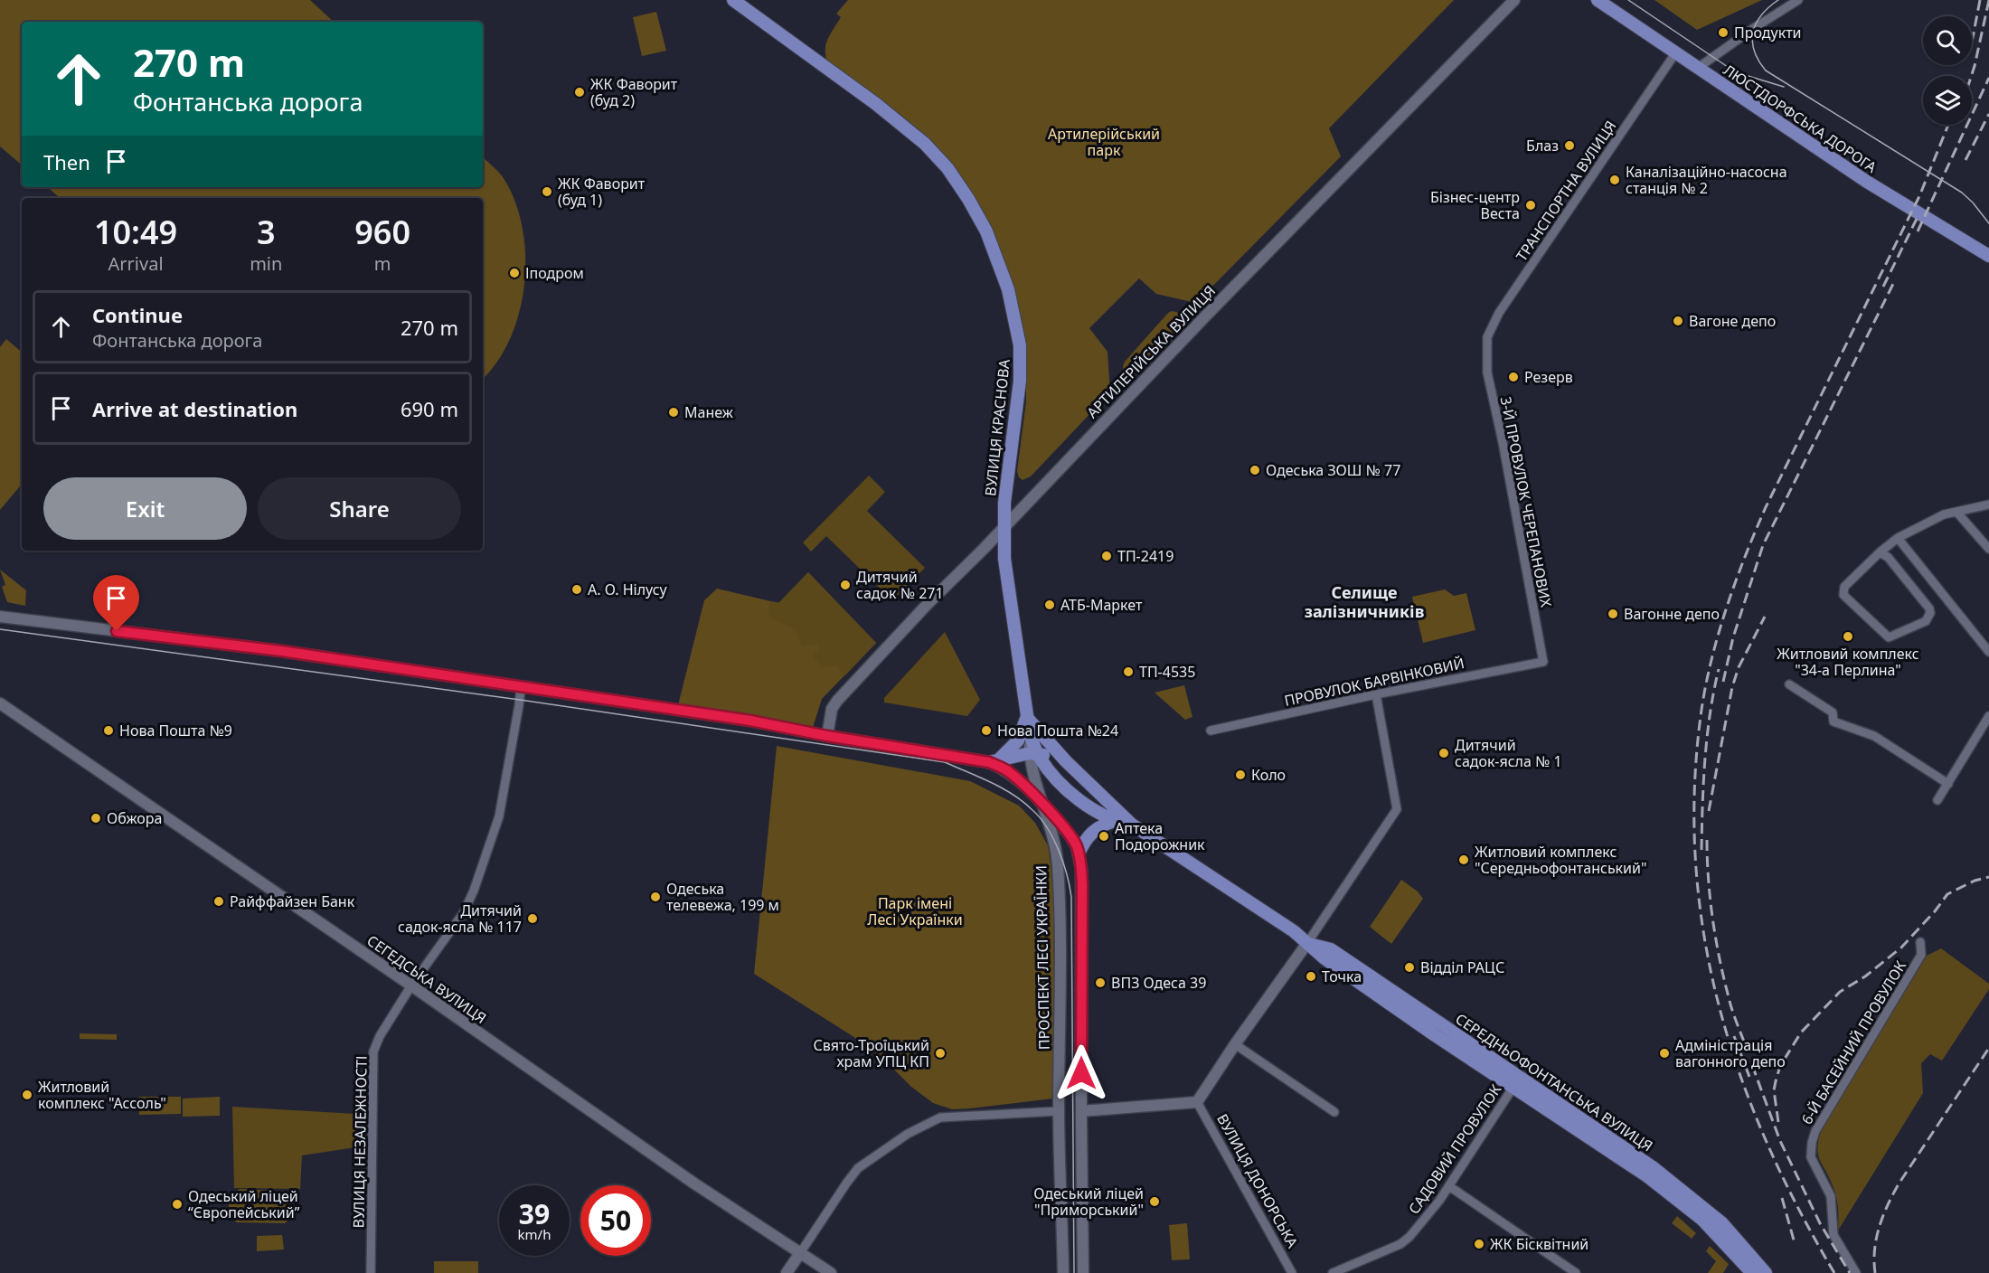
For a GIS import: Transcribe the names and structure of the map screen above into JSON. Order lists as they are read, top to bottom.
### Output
{
  "streets": {
    "main road": [
      "ЛЮСТДОРФСЬКА ДОРОГА",
      "АРТИЛЕРІЙСЬКА ВУЛИЦЯ",
      "ВУЛИЦЯ КРАСНОВА",
      "ПРОСПЕКТ ЛЕСІ УКРАЇНКИ",
      "СЕГЕДСЬКА ВУЛИЦЯ",
      "СЕРЕДНЬОФОНТАНСЬКА ВУЛИЦЯ"
    ],
    "street": [
      "ТРАНСПОРТНА ВУЛИЦЯ",
      "3-Й ПРОВУЛОК ЧЕРЕПАНОВИХ",
      "ПРОВУЛОК БАРВІНКОВИЙ",
      "6-Й БАСЕЙНИЙ ПРОВУЛОК",
      "ВУЛИЦЯ НЕЗАЛЕЖНОСТІ",
      "САДОВИЙ ПРОВУЛОК",
      "ВУЛИЦЯ ДОНОРСЬКА"
    ]
  },
  "crossings": [
    ["ЛЮСТДОРФСЬКА ДОРОГА", "ТРАНСПОРТНА ВУЛИЦЯ"],
    ["ТРАНСПОРТНА ВУЛИЦЯ", "3-Й ПРОВУЛОК ЧЕРЕПАНОВИХ"],
    ["АРТИЛЕРІЙСЬКА ВУЛИЦЯ", "ВУЛИЦЯ КРАСНОВА"],
    ["ВУЛИЦЯ КРАСНОВА", "СЕРЕДНЬОФОНТАНСЬКА ВУЛИЦЯ"],
    ["3-Й ПРОВУЛОК ЧЕРЕПАНОВИХ", "ПРОВУЛОК БАРВІНКОВИЙ"],
    ["ПРОСПЕКТ ЛЕСІ УКРАЇНКИ", "СЕРЕДНЬОФОНТАНСЬКА ВУЛИЦЯ"],
    ["СЕГЕДСЬКА ВУЛИЦЯ", "ВУЛИЦЯ НЕЗАЛЕЖНОСТІ"],
    ["СЕРЕДНЬОФОНТАНСЬКА ВУЛИЦЯ", "САДОВИЙ ПРОВУЛОК"]
  ],
  "districts": ["Селище залізничників"],
  "parks": ["Артилерійський парк", "Парк імені Лесі Українки"],
  "places": [
    "Продукти",
    "ЖК Фаворит (буд 2)",
    "Блаз",
    "Каналізаційно-насосна станція № 2",
    "ЖК Фаворит (буд 1)",
    "Бізнес-центр Веста",
    "Іподром",
    "Вагоне депо",
    "Резерв",
    "Манеж",
    "Одеська ЗОШ № 77",
    "ТП-2419",
    "Дитячий садок № 271",
    "А. О. Нілусу",
    "АТБ-Маркет",
    "Вагонне депо",
    "Житловий комплекс \"34-а Перлина\"",
    "ТП-4535",
    "Нова Пошта №9",
    "Нова Пошта №24",
    "Дитячий садок-ясла № 1",
    "Коло",
    "Обжора",
    "Аптека Подорожник",
    "Житловий комплекс \"Середньофонтанський\"",
    "Одеська телевежа, 199 м",
    "Райффайзен Банк",
    "Дитячий садок-ясла № 117",
    "Відділ РАЦС",
    "Точка",
    "ВПЗ Одеса 39",
    "Свято-Троїцький храм УПЦ КП",
    "Адміністрація вагонного депо",
    "Житловий комплекс \"Ассоль\"",
    "Одеський ліцей \"Приморський\"",
    "Одеський ліцей “Європейський”",
    "ЖК Бісквітний"
  ],
  "page": {
    "turn": ["270 m", "Фонтанська дорога"],
    "then": "Then",
    "eta": [
      "10:49",
      "Arrival",
      "3",
      "min",
      "960",
      "m"
    ],
    "list": [
      {
        "name": "Continue",
        "note": "Фонтанська дорога",
        "value": "270 m"
      },
      {
        "name": "Arrive at destination",
        "value": "690 m"
      }
    ],
    "buttons": ["Exit", "Share"],
    "speed": "39 km/h",
    "limit": "50"
  }
}
